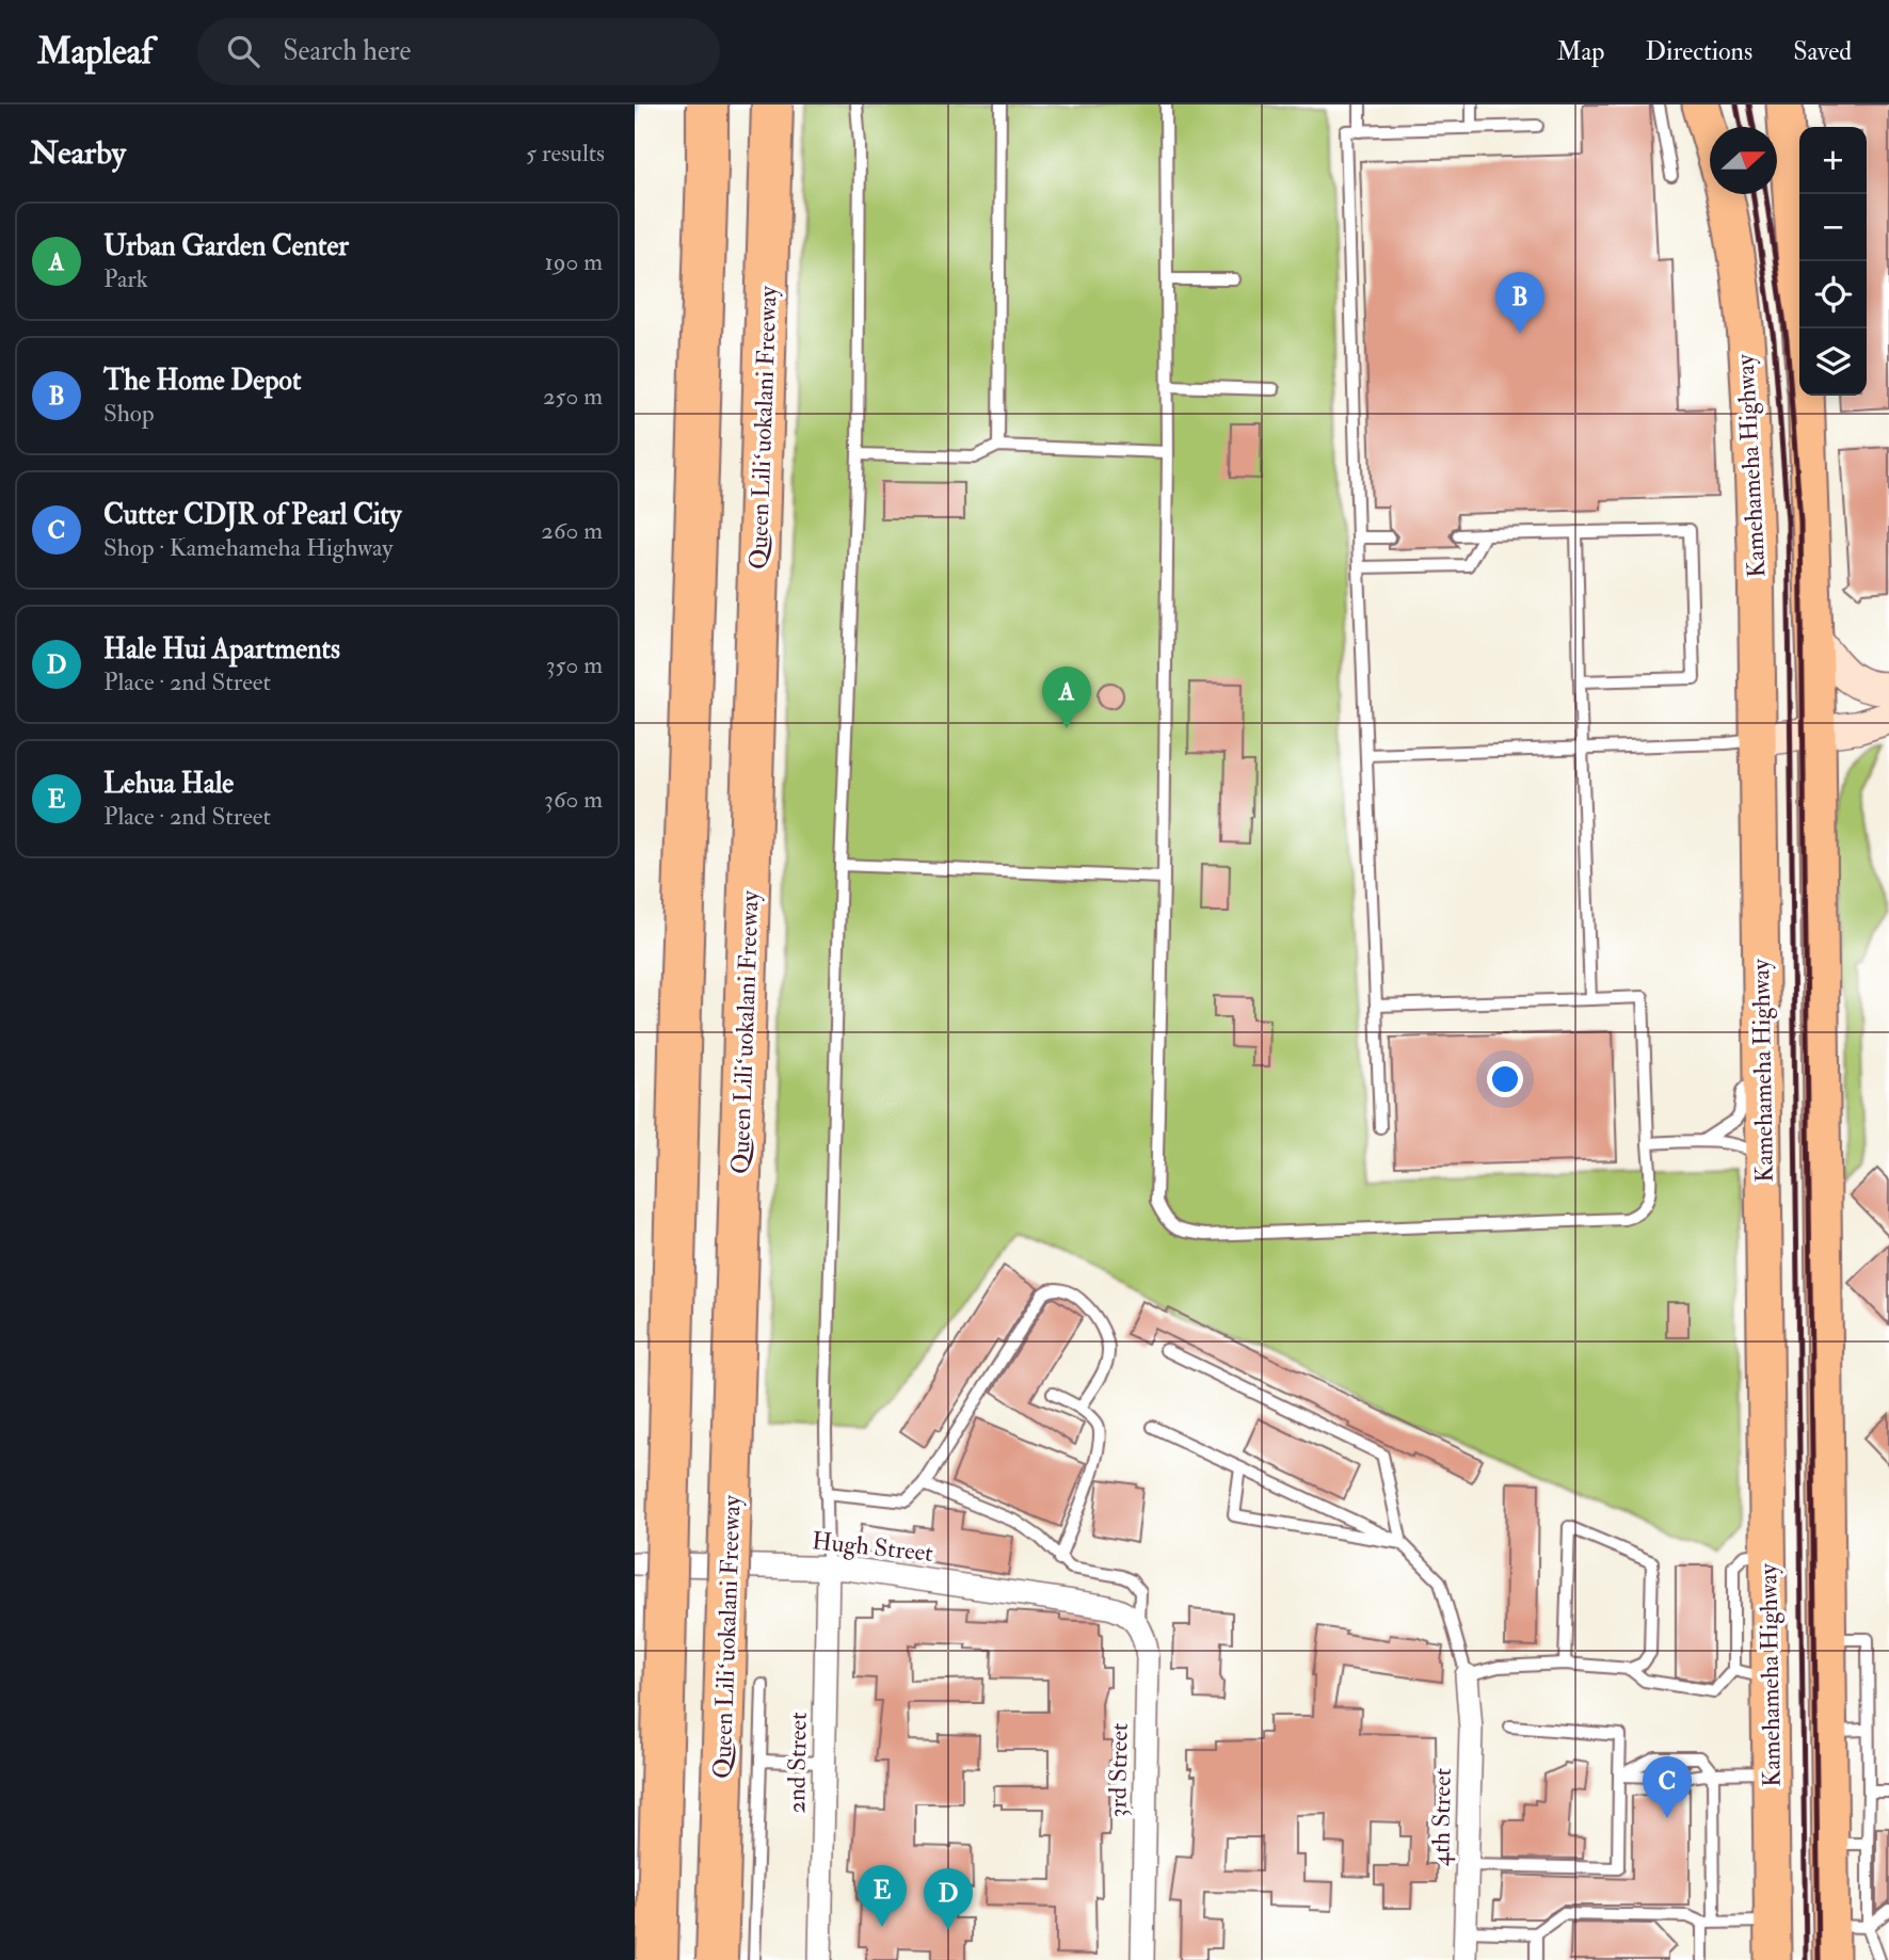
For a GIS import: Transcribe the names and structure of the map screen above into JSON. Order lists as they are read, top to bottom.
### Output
{
  "streets": {
    "highway": ["Queen Liliʻuokalani Freeway"],
    "main road": ["Kamehameha Highway"],
    "street": [
      "Hugh Street",
      "2nd Street",
      "3rd Street",
      "4th Street"
    ]
  },
  "crossings": [
    ["Hugh Street", "2nd Street"],
    ["Hugh Street", "3rd Street"]
  ],
  "north": "right",
  "page": {
    "header": "Mapleaf",
    "search": "Search here",
    "nav": ["Map", "Directions", "Saved"],
    "heading": ["Nearby", "5 results"],
    "map_buttons": ["+", "−"],
    "list": [
      {
        "mark": "A",
        "name": "Urban Garden Center",
        "note": "Park",
        "value": "190 m"
      },
      {
        "mark": "B",
        "name": "The Home Depot",
        "note": "Shop",
        "value": "250 m"
      },
      {
        "mark": "C",
        "name": "Cutter CDJR of Pearl City",
        "note": "Shop · Kamehameha Highway",
        "value": "260 m"
      },
      {
        "mark": "D",
        "name": "Hale Hui Apartments",
        "note": "Place · 2nd Street",
        "value": "350 m"
      },
      {
        "mark": "E",
        "name": "Lehua Hale",
        "note": "Place · 2nd Street",
        "value": "360 m"
      }
    ],
    "pins": [
      "B",
      "A",
      "C",
      "E",
      "D"
    ]
  }
}
